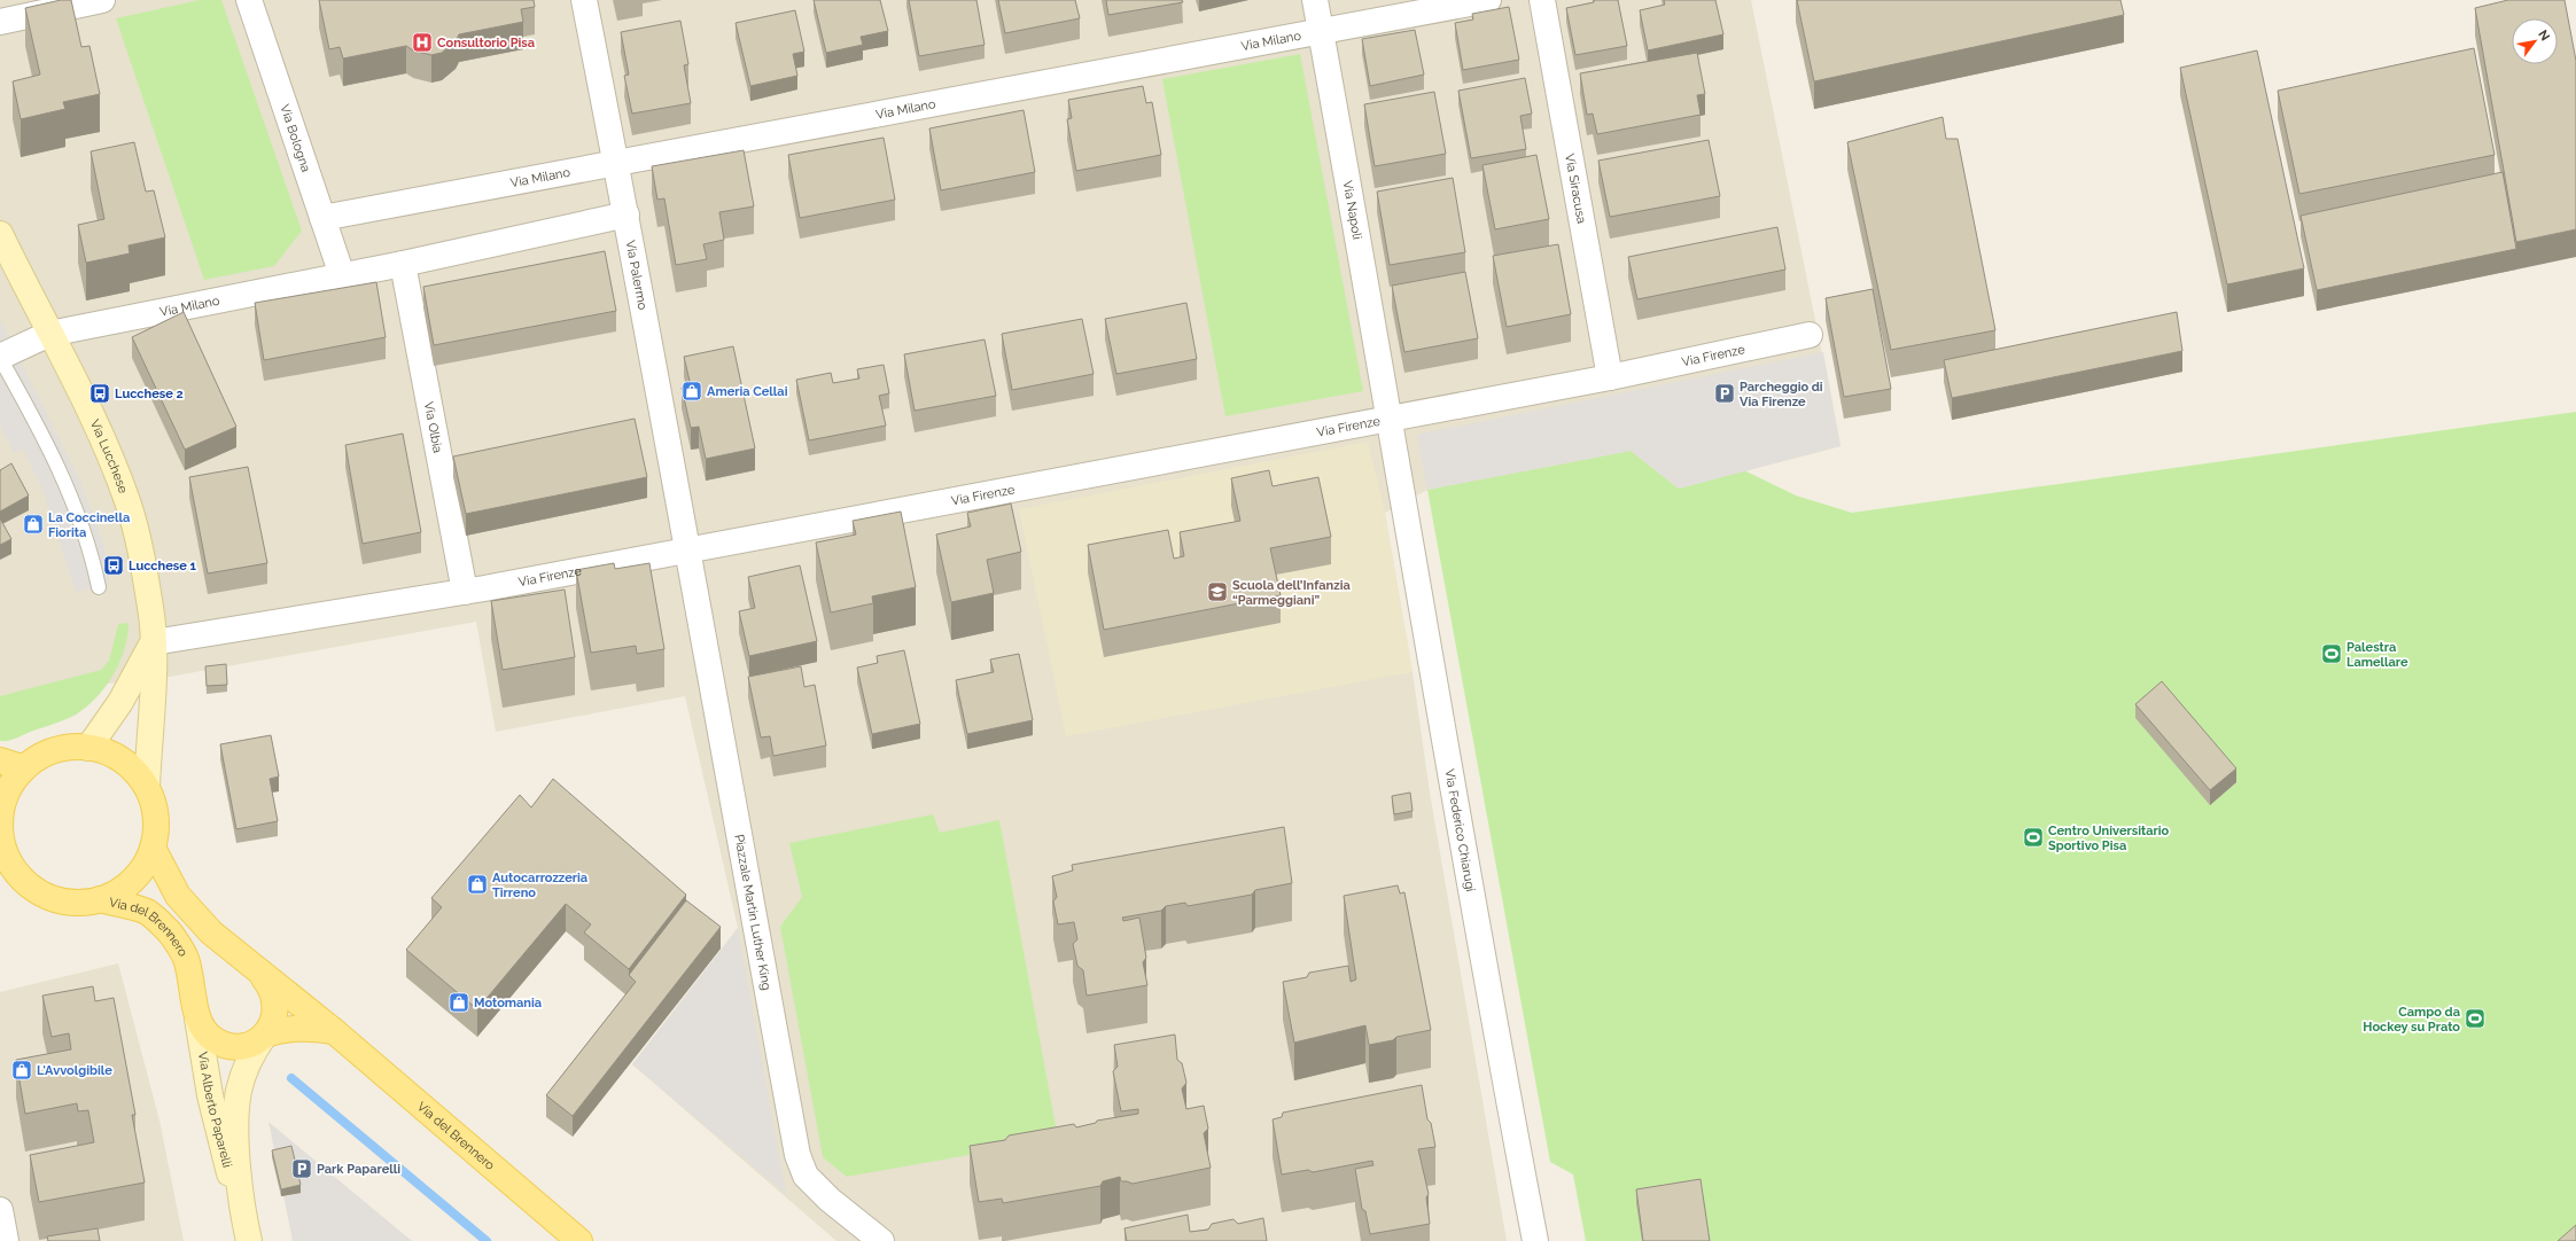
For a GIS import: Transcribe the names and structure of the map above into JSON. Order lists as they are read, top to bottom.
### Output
{
  "streets": {
    "main road": ["Via del Brennero"],
    "street": [
      "Via Milano",
      "Via Bologna",
      "Via Siracusa",
      "Via Napoli",
      "Via Palermo",
      "Via Firenze",
      "Via Olbia",
      "Via Lucchese",
      "Via Federico Chiarugi",
      "Piazzale Martin Luther King",
      "Via Alberto Paparelli"
    ]
  },
  "crossings": [
    ["Via Milano", "Via Bologna"],
    ["Via Milano", "Via Napoli"],
    ["Via Milano", "Via Palermo"],
    ["Via Milano", "Via Olbia"],
    ["Via Milano", "Via Lucchese"],
    ["Via Siracusa", "Via Firenze"],
    ["Via Napoli", "Via Firenze"],
    ["Via Napoli", "Via Federico Chiarugi"],
    ["Via Palermo", "Via Firenze"],
    ["Via Palermo", "Piazzale Martin Luther King"],
    ["Via Firenze", "Via Olbia"],
    ["Via Firenze", "Via Lucchese"],
    ["Via Firenze", "Via Federico Chiarugi"],
    ["Via Firenze", "Piazzale Martin Luther King"],
    ["Via Lucchese", "Via del Brennero"],
    ["Via del Brennero", "Via Alberto Paparelli"]
  ],
  "places": {
    "hospital": ["Consultorio Pisa"],
    "shop": [
      "Ameria Cellai",
      "La Coccinella Fiorita",
      "Autocarrozzeria Tirreno",
      "Motomania",
      "L'Avvolgibile"
    ],
    "bus stop": ["Lucchese 2", "Lucchese 1"],
    "parking": ["Parcheggio di Via Firenze", "Park Paparelli"],
    "school or university": ["Scuola dell’Infanzia “Parmeggiani”"],
    "sports": ["Palestra Lamellare", "Centro Universitario Sportivo Pisa", "Campo da Hockey su Prato"]
  },
  "north": "top right"
}
